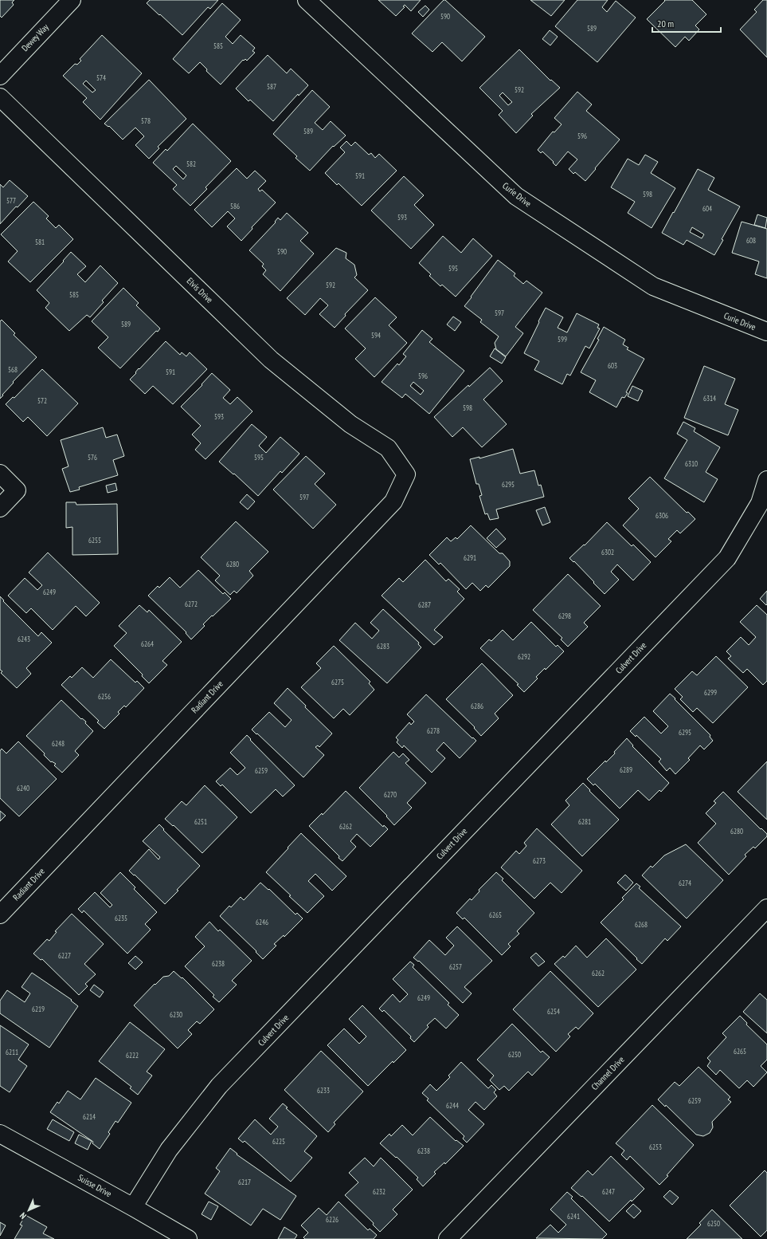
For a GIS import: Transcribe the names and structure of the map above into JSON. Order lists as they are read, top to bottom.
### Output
{
  "streets": {
    "street": [
      "Dewey Way",
      "Curie Drive",
      "Elvis Drive",
      "Culvert Drive",
      "Radiant Drive",
      "Channel Drive",
      "Suisse Drive"
    ]
  },
  "crossings": [
    ["Elvis Drive", "Radiant Drive"],
    ["Culvert Drive", "Suisse Drive"]
  ],
  "house_numbers": [
    "590",
    "589",
    "585",
    "574",
    "587",
    "592",
    "578",
    "589",
    "596",
    "582",
    "591",
    "598",
    "577",
    "586",
    "604",
    "593",
    "608",
    "581",
    "590",
    "595",
    "592",
    "585",
    "597",
    "589",
    "594",
    "599",
    "603",
    "568",
    "591",
    "596",
    "6314",
    "572",
    "598",
    "593",
    "576",
    "595",
    "6310",
    "6295",
    "597",
    "6306",
    "6255",
    "6302",
    "6291",
    "6280",
    "6249",
    "6272",
    "6287",
    "6298",
    "6243",
    "6264",
    "6283",
    "6292",
    "6275",
    "6299",
    "6256",
    "6286",
    "6278",
    "6295",
    "6248",
    "6289",
    "6259",
    "6240",
    "6270",
    "6251",
    "6281",
    "6262",
    "6280",
    "6273",
    "6274",
    "6265",
    "6235",
    "6246",
    "6268",
    "6227",
    "6238",
    "6257",
    "6262",
    "6249",
    "6219",
    "6254",
    "6230",
    "6265",
    "6211",
    "6250",
    "6222",
    "6233",
    "6259",
    "6244",
    "6214",
    "6225",
    "6253",
    "6238",
    "6217",
    "6232",
    "6247",
    "6241",
    "6226",
    "6250"
  ],
  "scale_bar": "20 m",
  "north": "bottom left"
}
